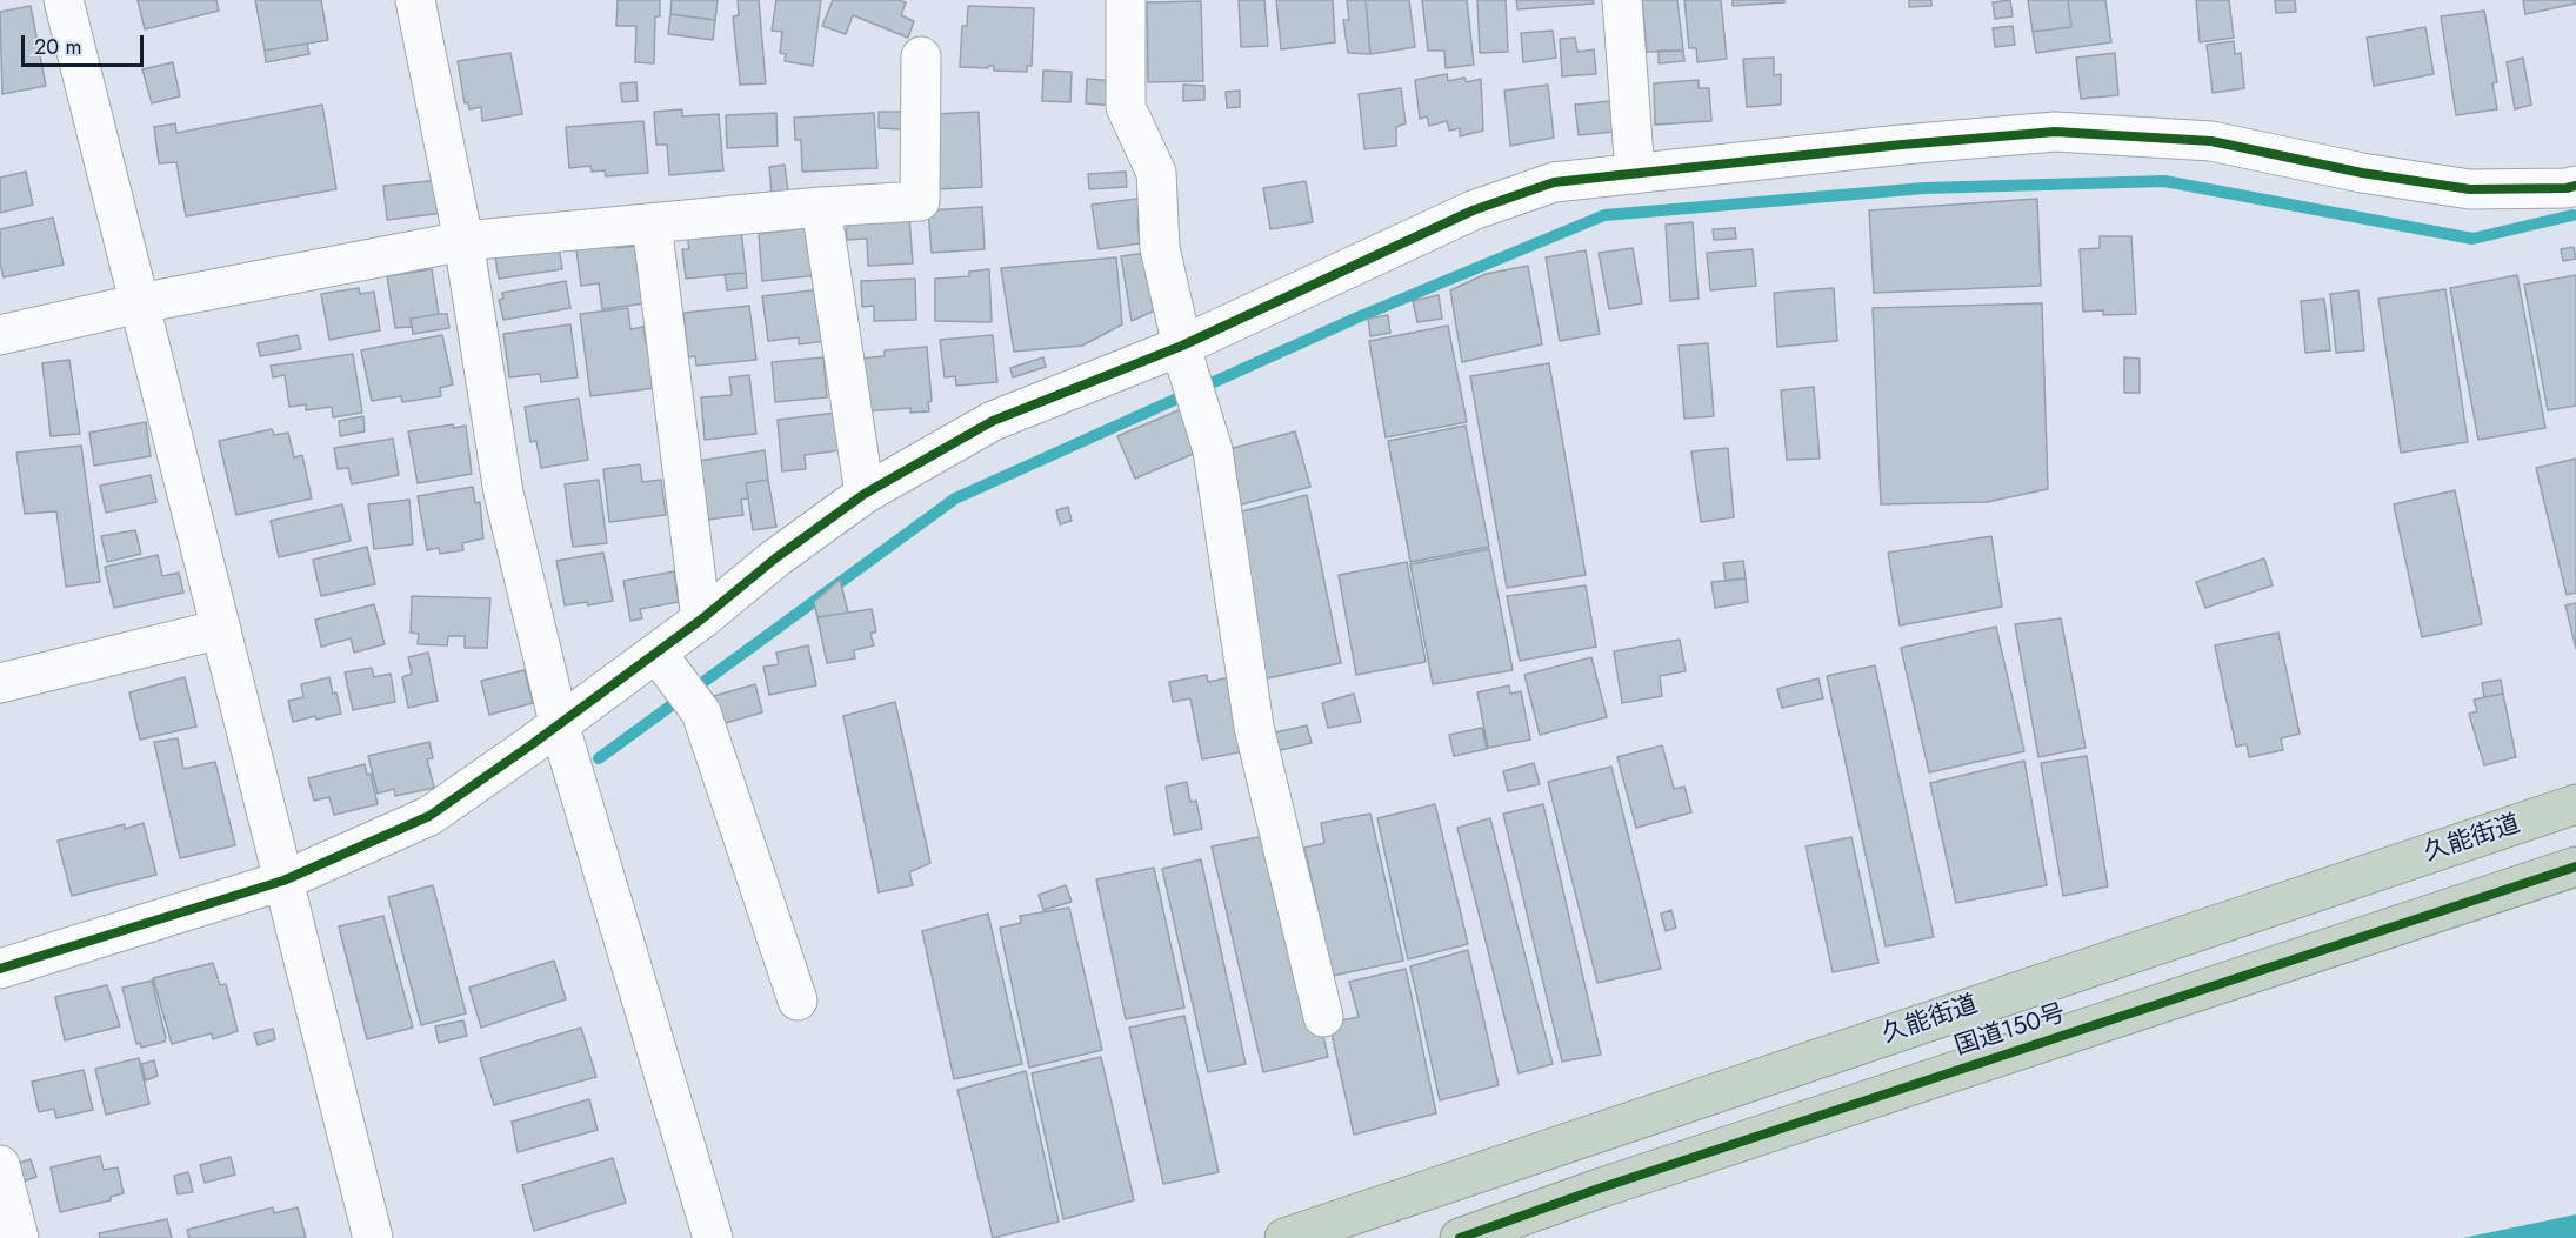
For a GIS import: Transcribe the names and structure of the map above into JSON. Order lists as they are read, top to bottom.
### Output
{
  "streets": {
    "highway": ["久能街道", "国道150号"]
  },
  "scale_bar": "20 m"
}
